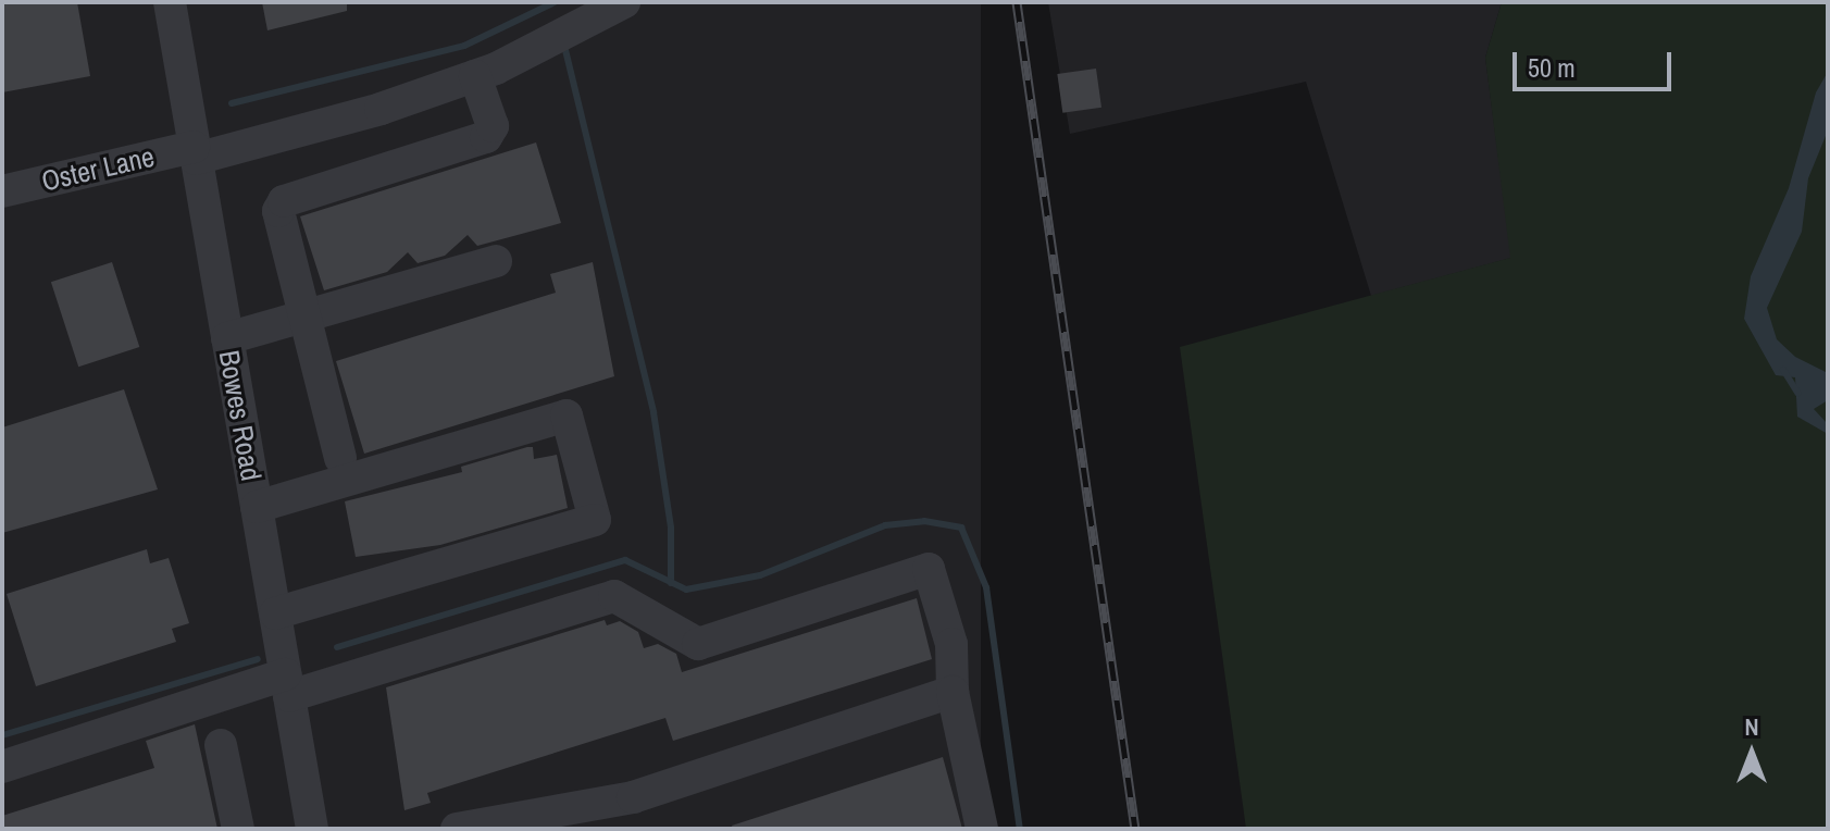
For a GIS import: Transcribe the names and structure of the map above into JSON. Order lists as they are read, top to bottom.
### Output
{
  "streets": {
    "street": ["Oster Lane", "Bowes Road"]
  },
  "crossings": [
    ["Oster Lane", "Bowes Road"]
  ],
  "scale_bar": "50 m",
  "north": "top"
}
